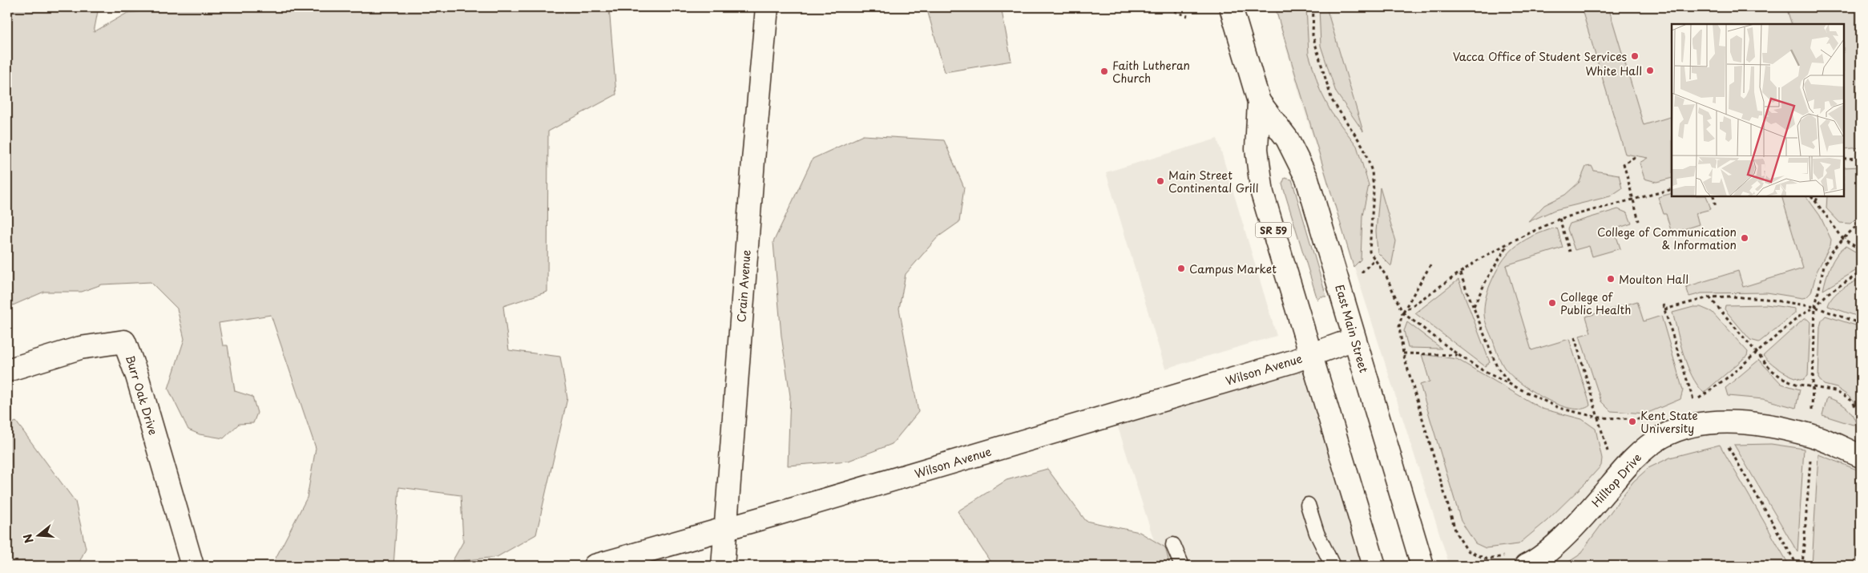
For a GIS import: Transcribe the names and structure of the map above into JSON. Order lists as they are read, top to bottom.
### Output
{
  "streets": {
    "street": [
      "SR 59",
      "Crain Avenue",
      "East Main Street",
      "Wilson Avenue",
      "Burr Oak Drive",
      "Hilltop Drive"
    ]
  },
  "crossings": [
    ["Crain Avenue", "Wilson Avenue"],
    ["East Main Street", "Wilson Avenue"]
  ],
  "places": [
    "Vacca Office of Student Services",
    "White Hall",
    "Faith Lutheran Church",
    "Main Street Continental Grill",
    "College of Communication & Information",
    "Campus Market",
    "Moulton Hall",
    "College of Public Health",
    "Kent State University"
  ],
  "north": "left"
}
